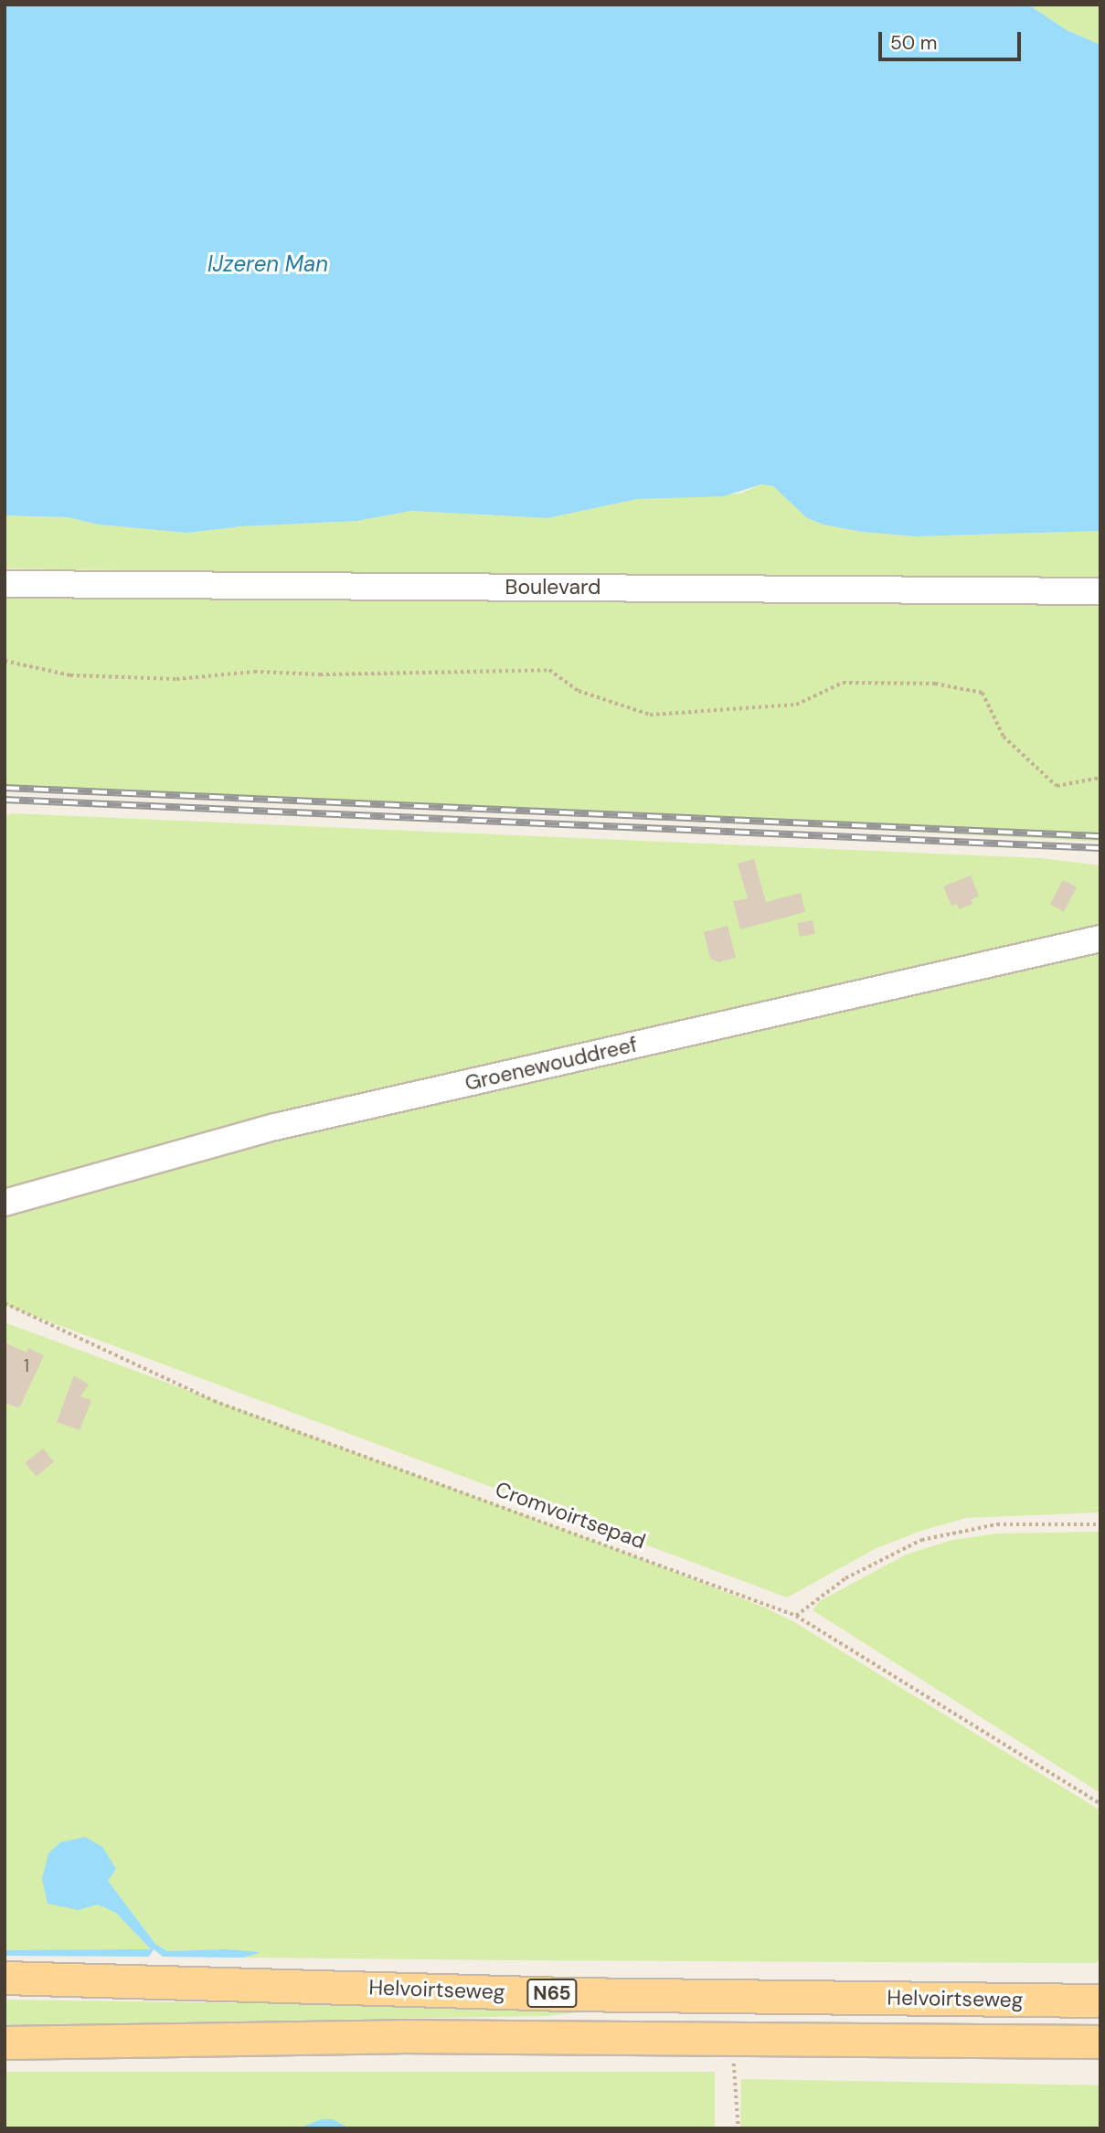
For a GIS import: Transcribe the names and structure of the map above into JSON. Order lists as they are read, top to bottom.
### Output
{
  "streets": {
    "main road": ["Helvoirtseweg", "N65"],
    "street": ["Boulevard", "Groenewouddreef"],
    "path": ["Cromvoirtsepad"]
  },
  "water": ["IJzeren Man"],
  "house_numbers": ["1"],
  "scale_bar": "50 m"
}
